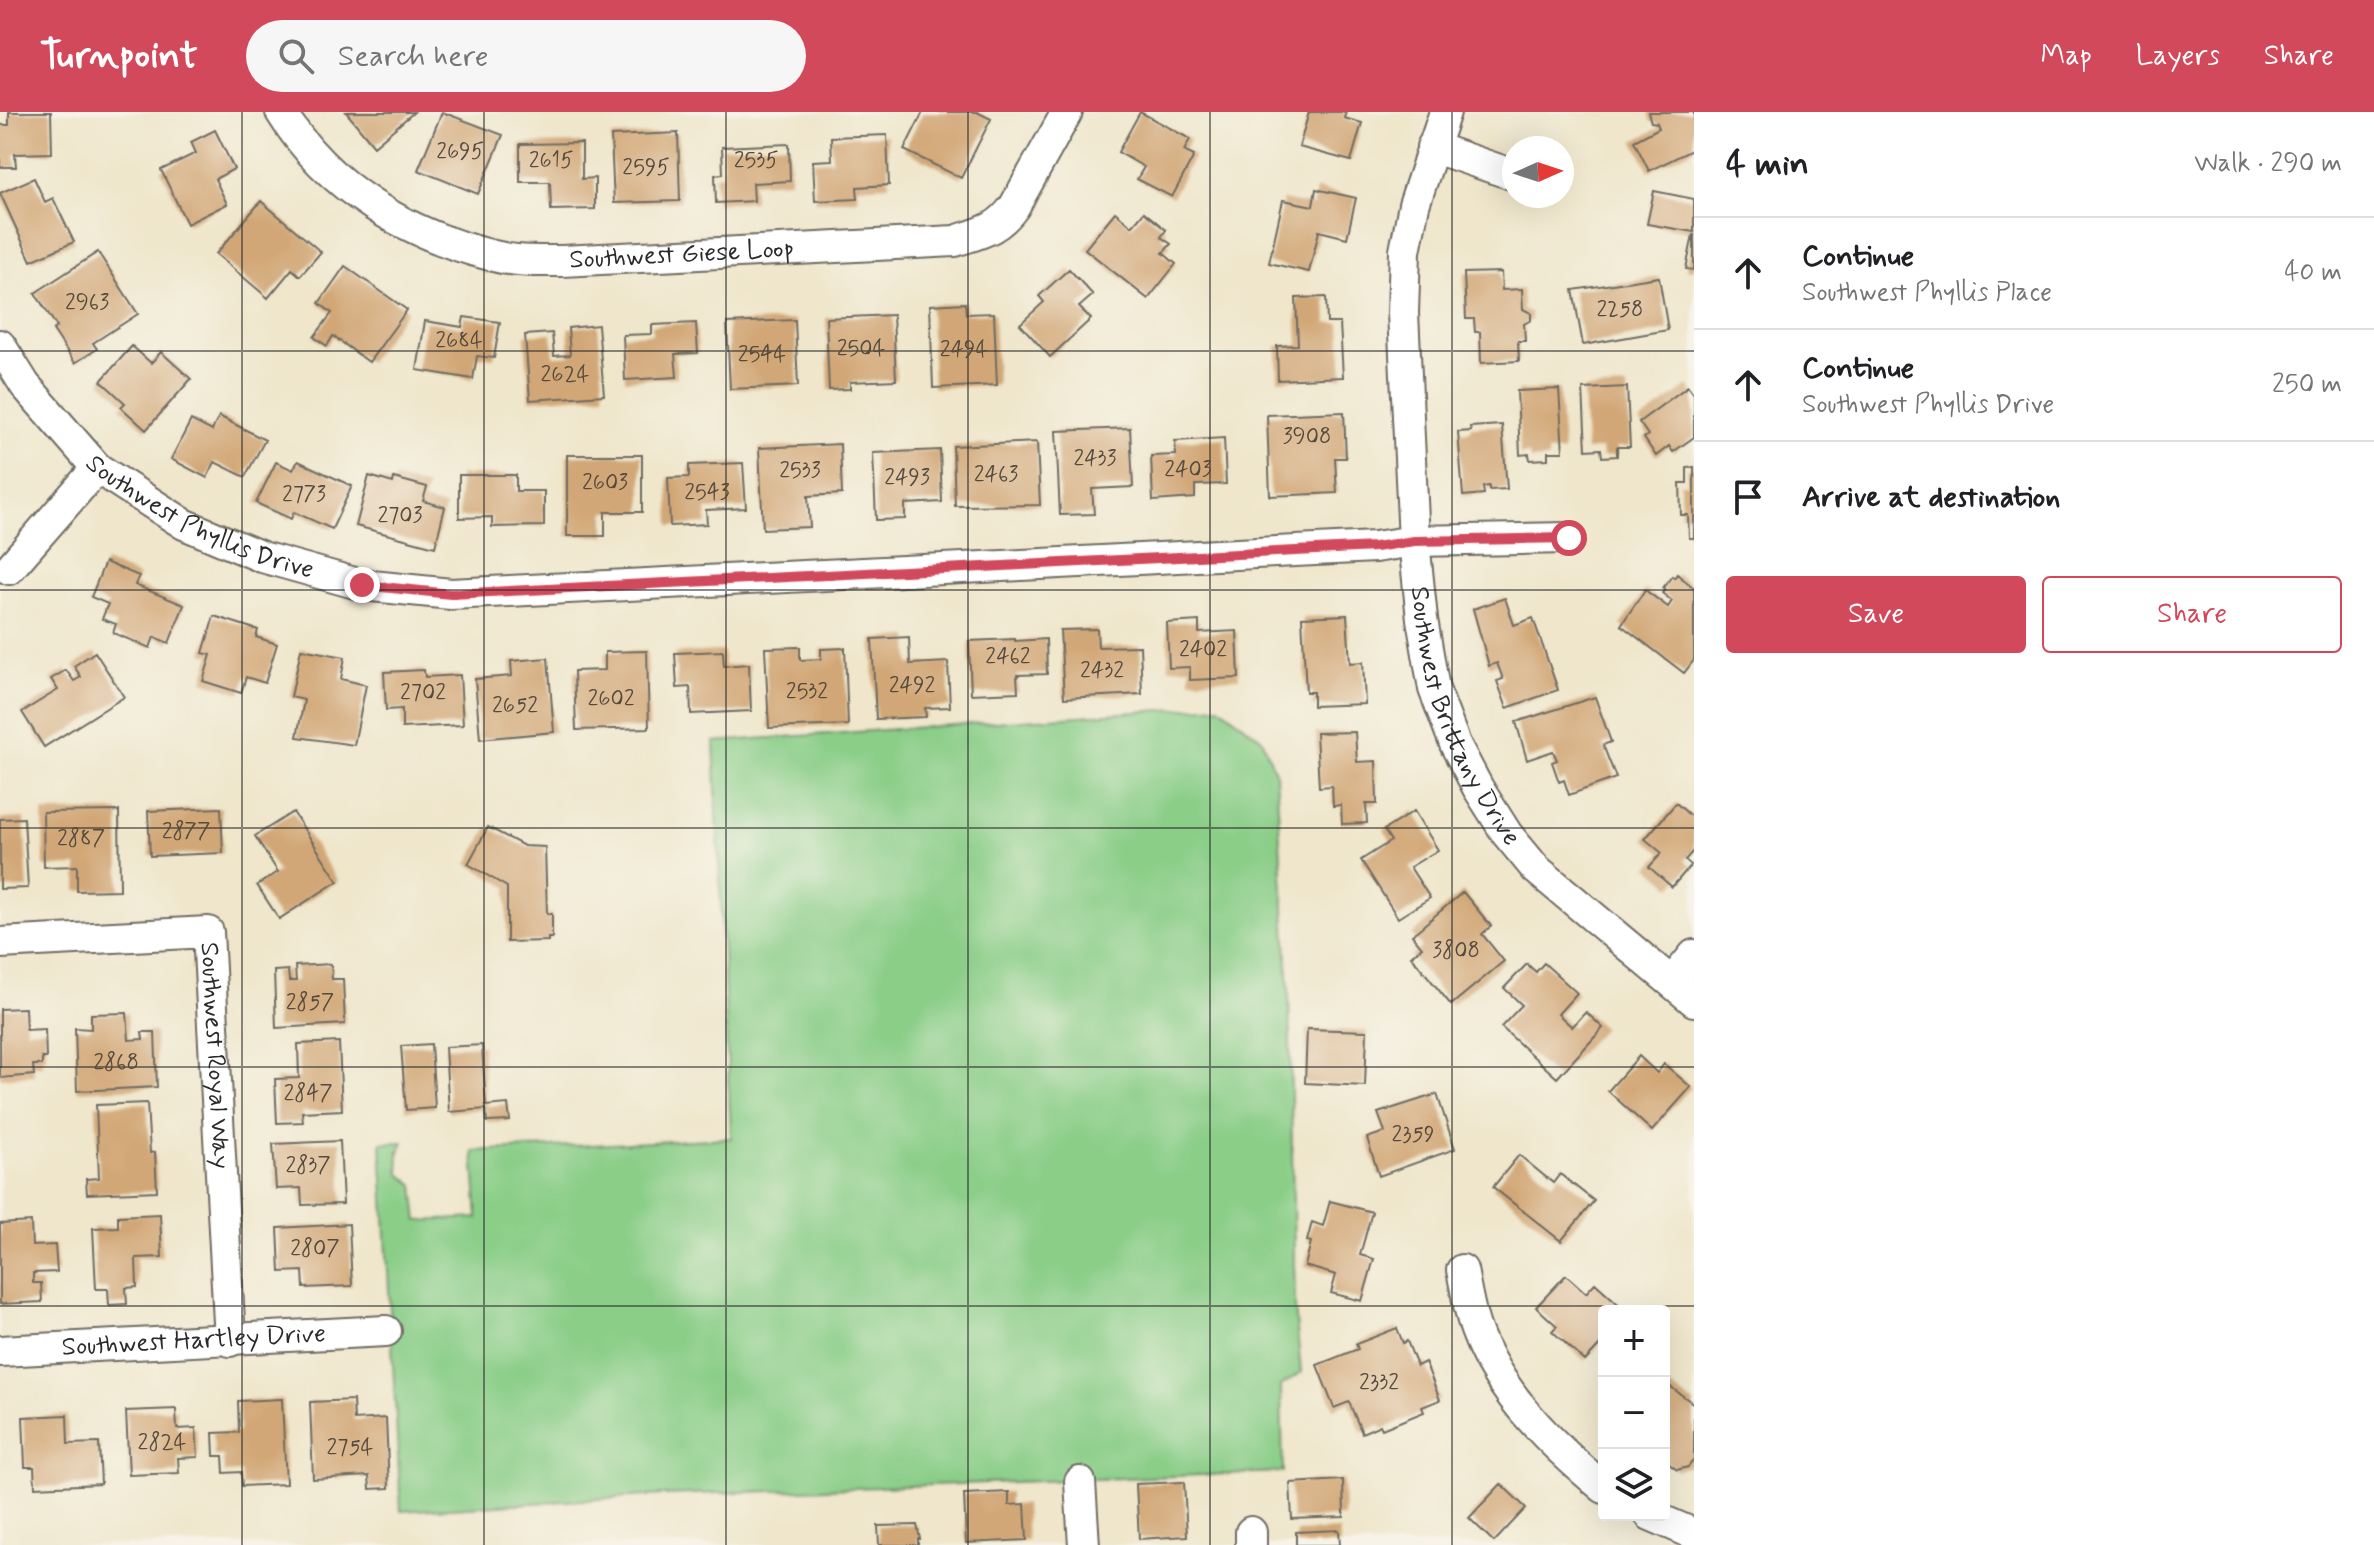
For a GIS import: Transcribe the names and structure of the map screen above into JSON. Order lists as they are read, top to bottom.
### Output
{
  "streets": {
    "street": [
      "Southwest Giese Loop",
      "Southwest Phyllis Drive",
      "Southwest Brittany Drive",
      "Southwest Royal Way",
      "Southwest Hartley Drive"
    ]
  },
  "crossings": [
    ["Southwest Phyllis Drive", "Southwest Brittany Drive"],
    ["Southwest Royal Way", "Southwest Hartley Drive"]
  ],
  "house_numbers": [
    "2695",
    "2615",
    "2535",
    "2595",
    "2963",
    "2258",
    "2684",
    "2504",
    "2494",
    "2544",
    "2624",
    "3908",
    "2433",
    "2403",
    "2533",
    "2463",
    "2493",
    "2603",
    "2543",
    "2773",
    "2703",
    "2402",
    "2462",
    "2432",
    "2492",
    "2532",
    "2702",
    "2602",
    "2652",
    "2877",
    "2887",
    "3808",
    "2857",
    "2868",
    "2847",
    "2359",
    "2837",
    "2807",
    "2332",
    "2824",
    "2754"
  ],
  "north": "right",
  "page": {
    "header": "Turnpoint",
    "search": "Search here",
    "nav": ["Map", "Layers", "Share"],
    "heading": ["4 min", "Walk · 290 m"],
    "list": [
      ["Continue", "Southwest Phyllis Place", "40 m"],
      ["Continue", "Southwest Phyllis Drive", "250 m"],
      "Arrive at destination"
    ],
    "buttons": ["Save", "Share"],
    "map_buttons": ["+", "−"]
  }
}
